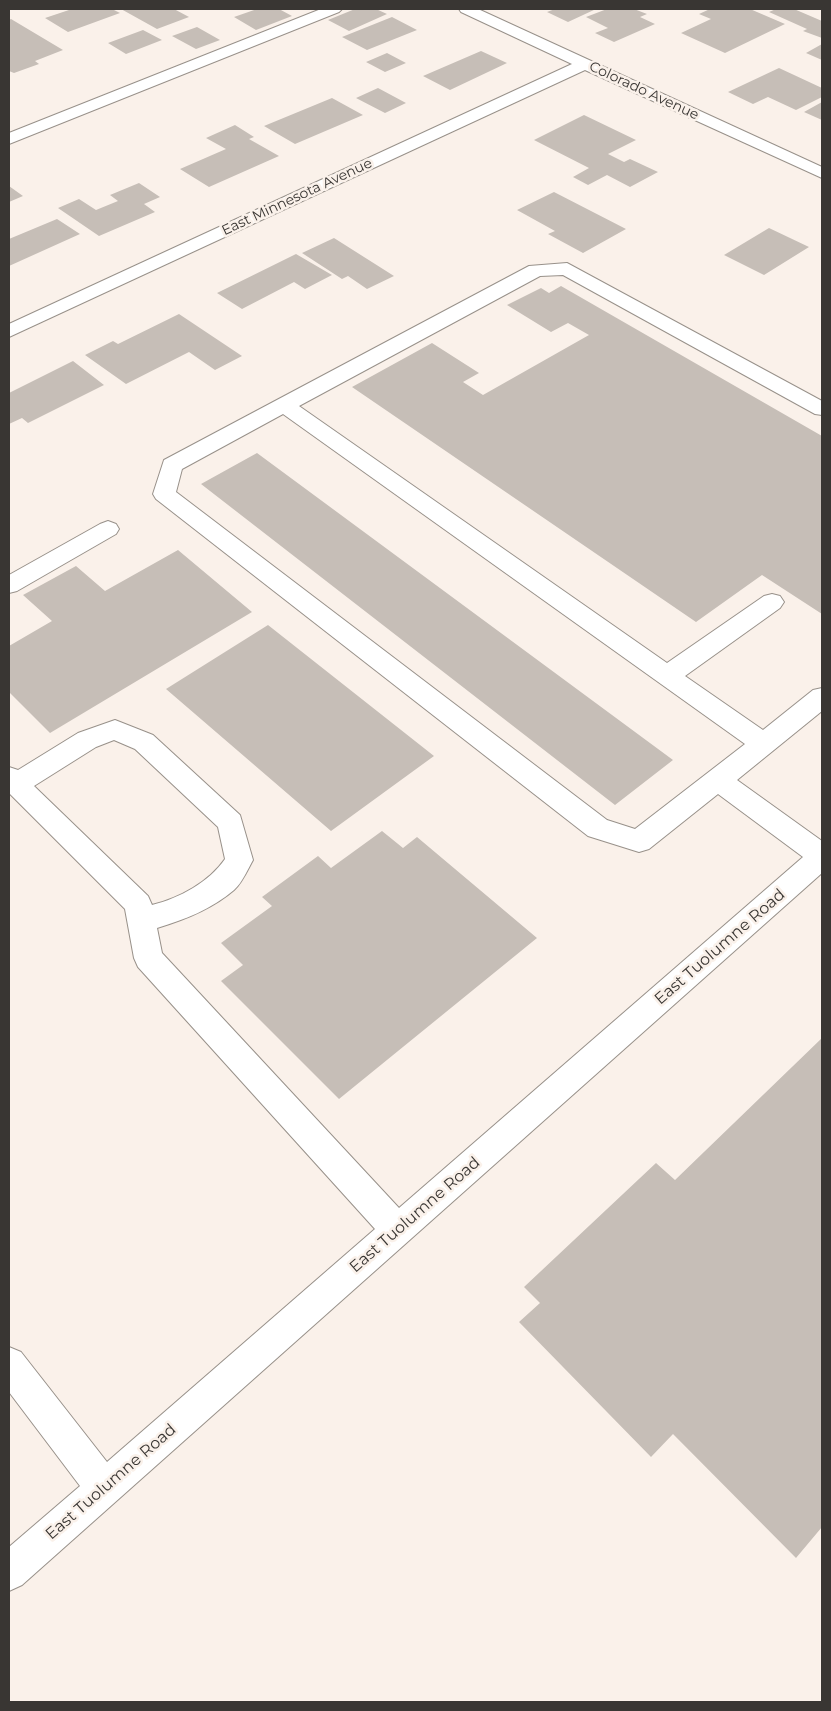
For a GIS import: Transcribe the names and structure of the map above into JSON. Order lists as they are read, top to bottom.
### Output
{
  "streets": {
    "street": ["Colorado Avenue", "East Minnesota Avenue", "East Tuolumne Road"]
  },
  "crossings": [
    ["Colorado Avenue", "East Minnesota Avenue"]
  ]
}
